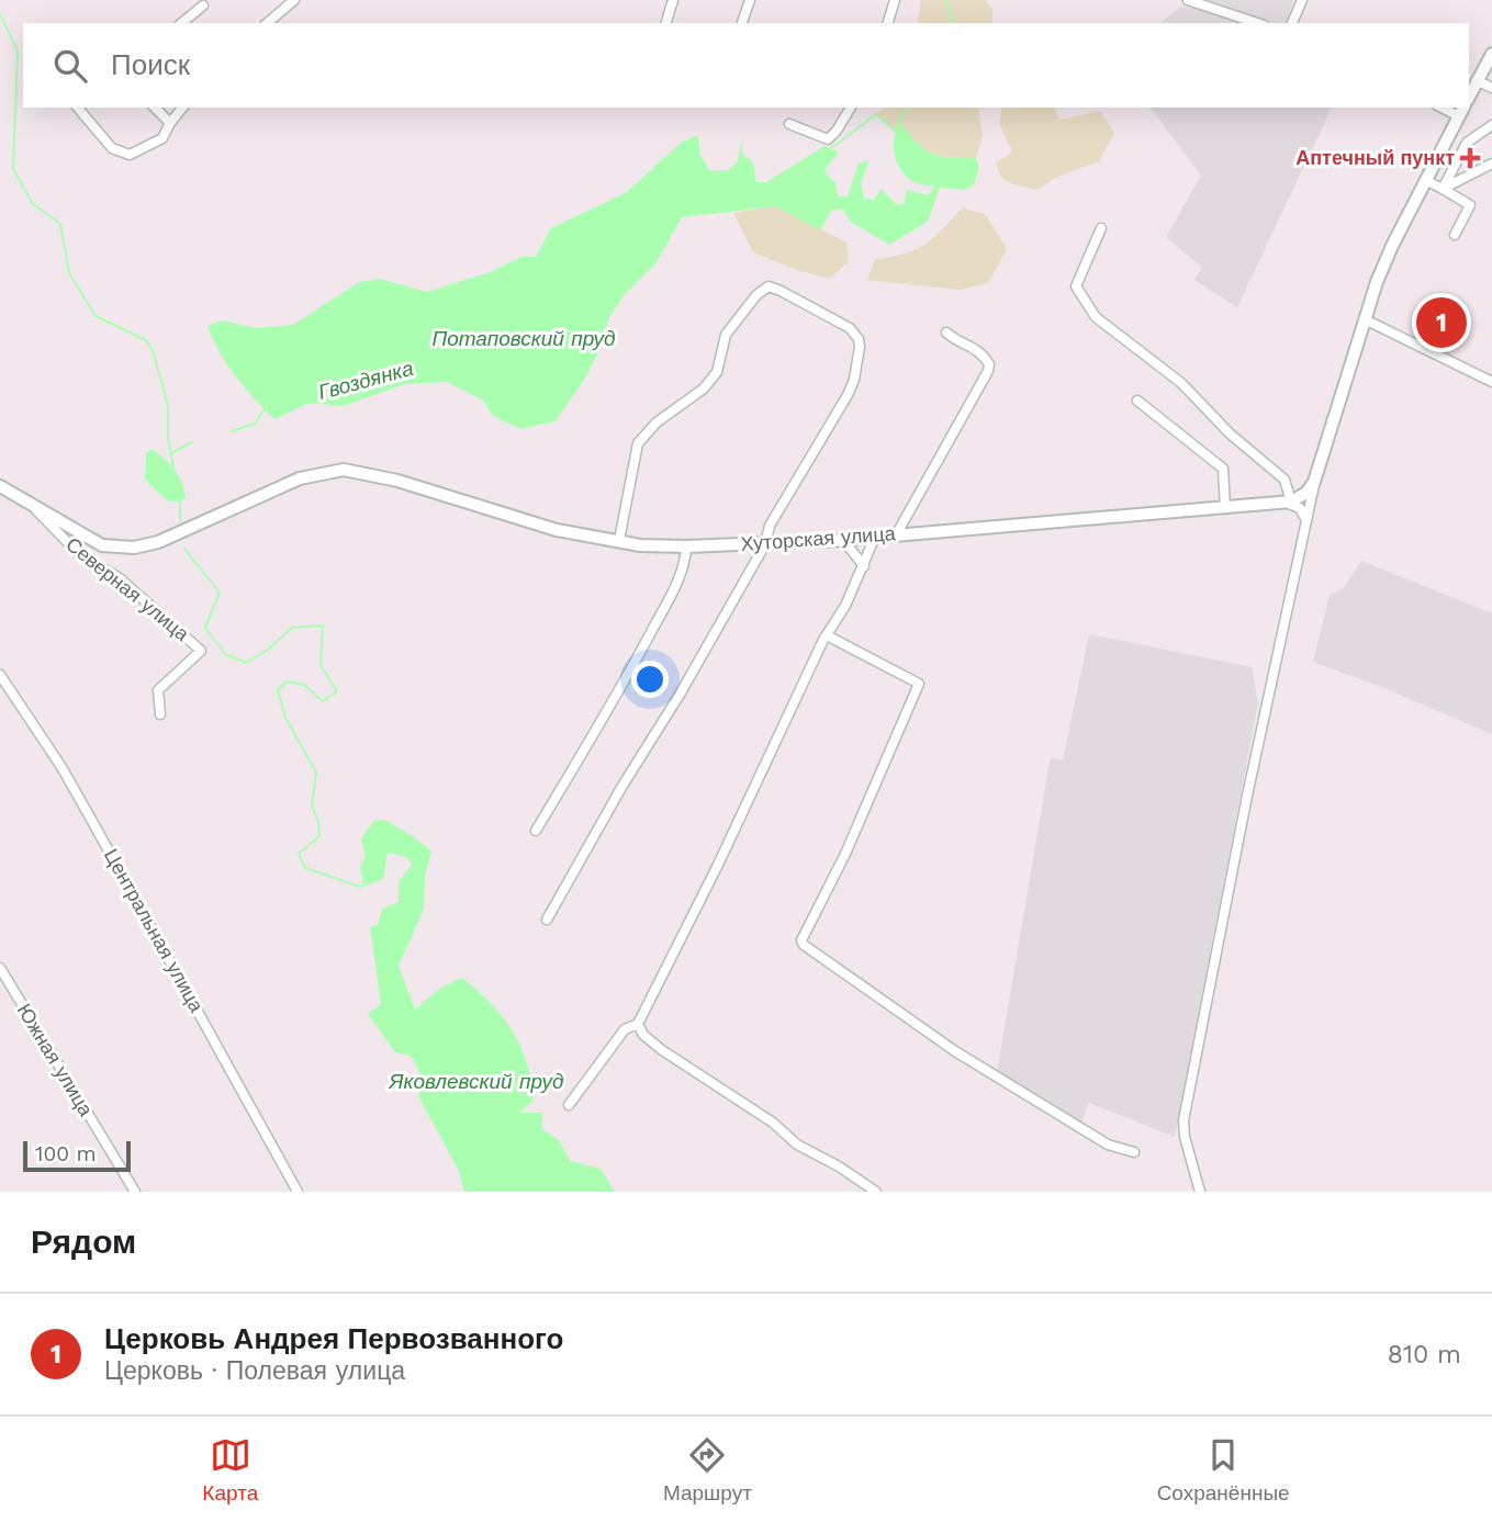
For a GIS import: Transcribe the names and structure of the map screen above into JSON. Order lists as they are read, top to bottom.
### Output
{
  "streets": {
    "main road": ["Хуторская улица"],
    "street": ["Северная улица", "Центральная улица", "Южная улица"]
  },
  "crossings": [
    ["Хуторская улица", "Северная улица"]
  ],
  "water": ["Потаповский пруд", "Гвоздянка", "Яковлевский пруд"],
  "places": {
    "health": ["Аптечный пункт"]
  },
  "scale_bar": "100 m",
  "page": {
    "search": "Поиск",
    "pins": "1",
    "scale": "100 m",
    "heading": "Рядом",
    "list": [
      {
        "mark": "1",
        "name": "Церковь Андрея Первозванного",
        "note": "Церковь · Полевая улица",
        "value": "810 m"
      }
    ],
    "nav": ["Карта", "Маршрут", "Сохранённые"]
  }
}
